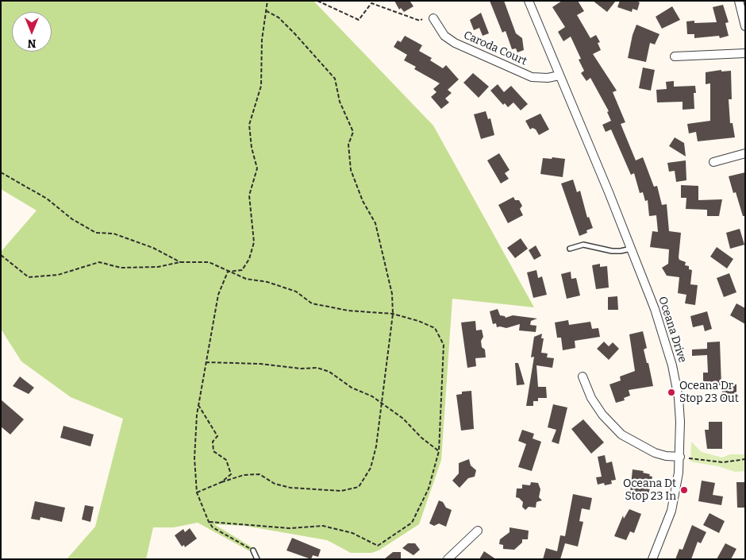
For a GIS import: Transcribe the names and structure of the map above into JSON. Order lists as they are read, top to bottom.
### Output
{
  "streets": {
    "street": ["Caroda Court", "Oceana Drive"]
  },
  "crossings": [
    ["Caroda Court", "Oceana Drive"]
  ],
  "places": ["Oceana Dr Stop 23 Out", "Oceana Dt Stop 23 In"],
  "north": "bottom"
}
